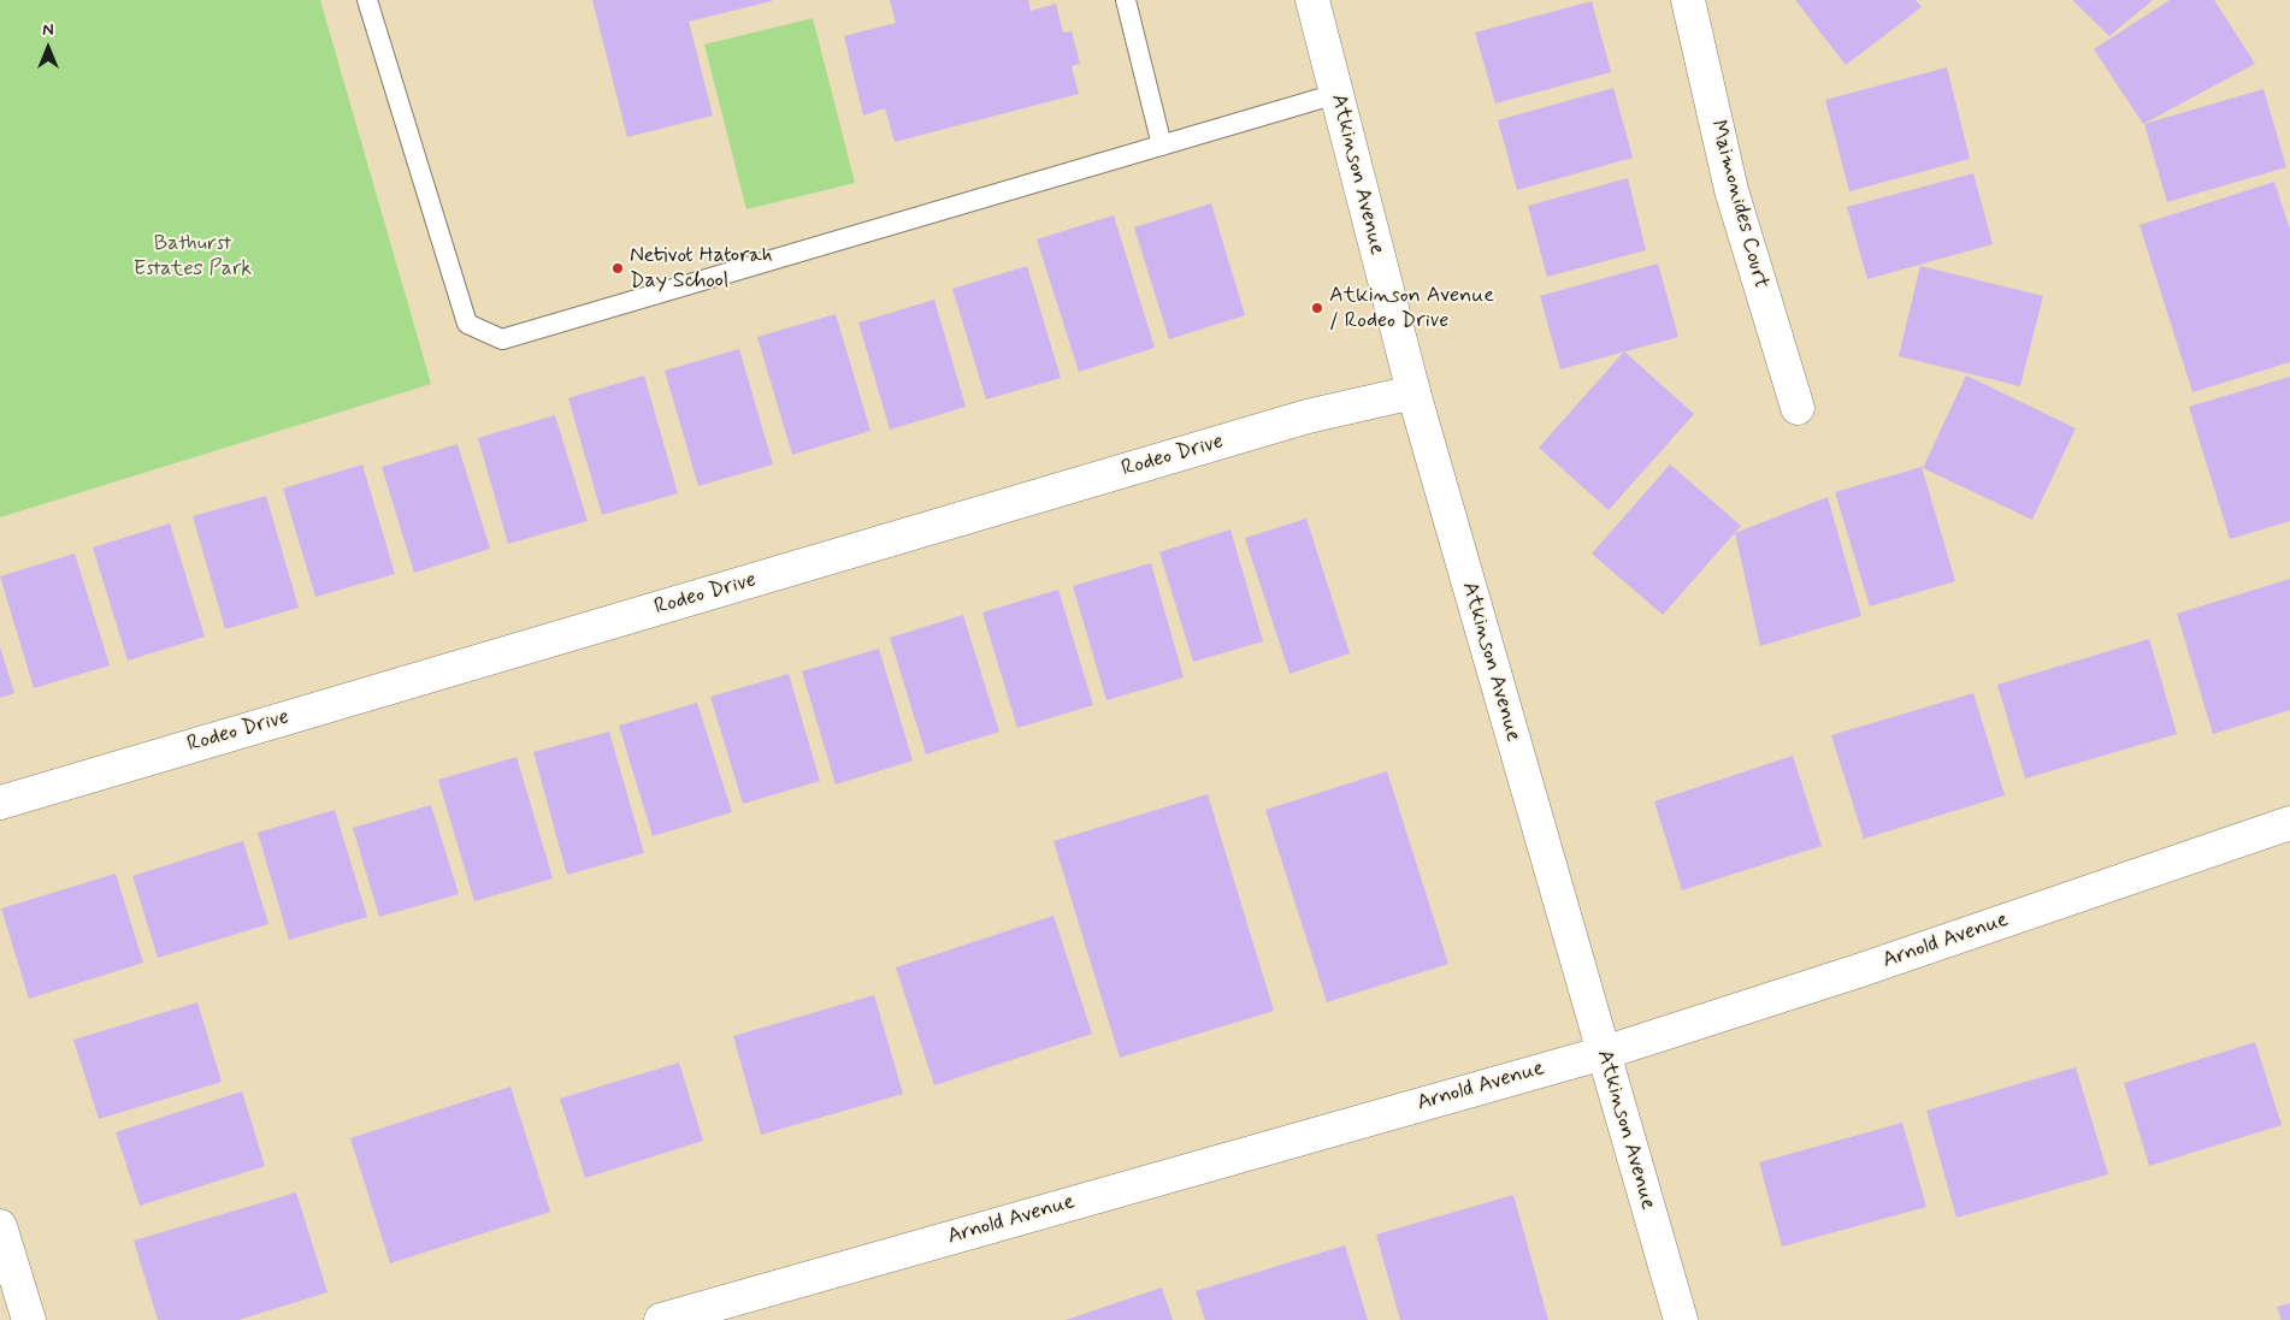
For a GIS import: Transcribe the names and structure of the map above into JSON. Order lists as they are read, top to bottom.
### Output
{
  "streets": {
    "street": [
      "Atkinson Avenue",
      "Maimonides Court",
      "Rodeo Drive",
      "Arnold Avenue"
    ]
  },
  "crossings": [
    ["Atkinson Avenue", "Rodeo Drive"],
    ["Atkinson Avenue", "Arnold Avenue"]
  ],
  "parks": ["Bathurst Estates Park"],
  "places": ["Netivot Hatorah Day School", "Atkinson Avenue / Rodeo Drive"],
  "north": "top"
}
